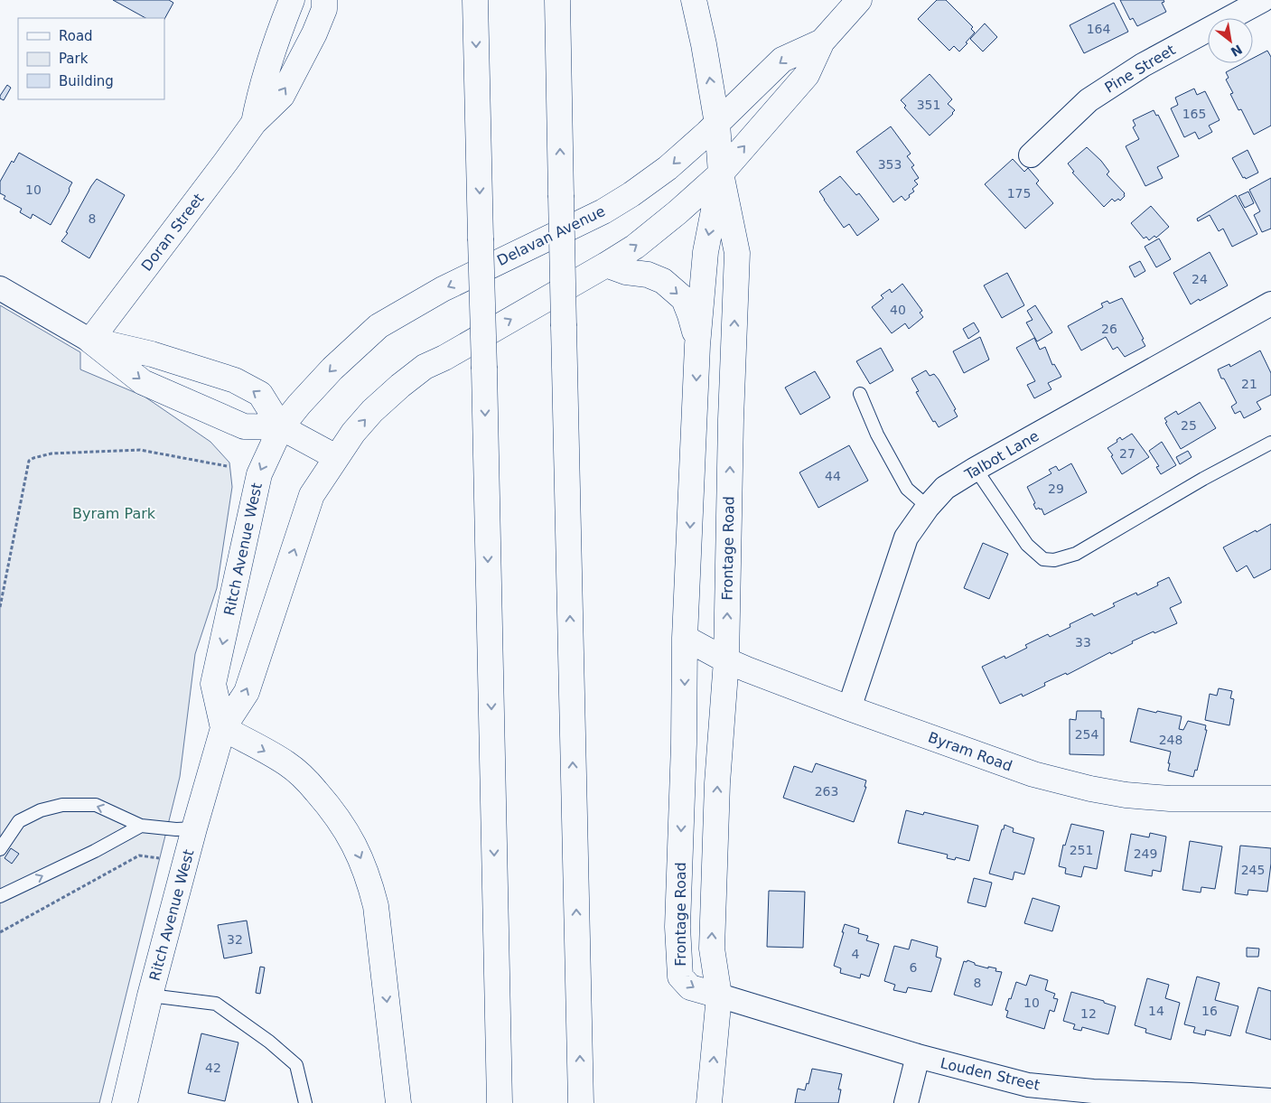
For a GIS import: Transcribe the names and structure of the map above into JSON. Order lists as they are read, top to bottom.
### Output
{
  "streets": {
    "main road": [
      "Doran Street",
      "Delavan Avenue",
      "Frontage Road",
      "Ritch Avenue West",
      "Byram Road"
    ],
    "street": ["Pine Street", "Talbot Lane", "Louden Street"]
  },
  "crossings": [
    ["Delavan Avenue", "Frontage Road"],
    ["Delavan Avenue", "Ritch Avenue West"],
    ["Talbot Lane", "Byram Road"],
    ["Frontage Road", "Byram Road"],
    ["Frontage Road", "Louden Street"]
  ],
  "parks": ["Byram Park"],
  "house_numbers": [
    "164",
    "351",
    "165",
    "353",
    "10",
    "175",
    "8",
    "24",
    "40",
    "26",
    "21",
    "25",
    "27",
    "44",
    "29",
    "33",
    "254",
    "248",
    "263",
    "251",
    "249",
    "245",
    "32",
    "4",
    "6",
    "8",
    "10",
    "14",
    "16",
    "12",
    "42"
  ],
  "legend": ["Road", "Park", "Building"],
  "north": "bottom right"
}
